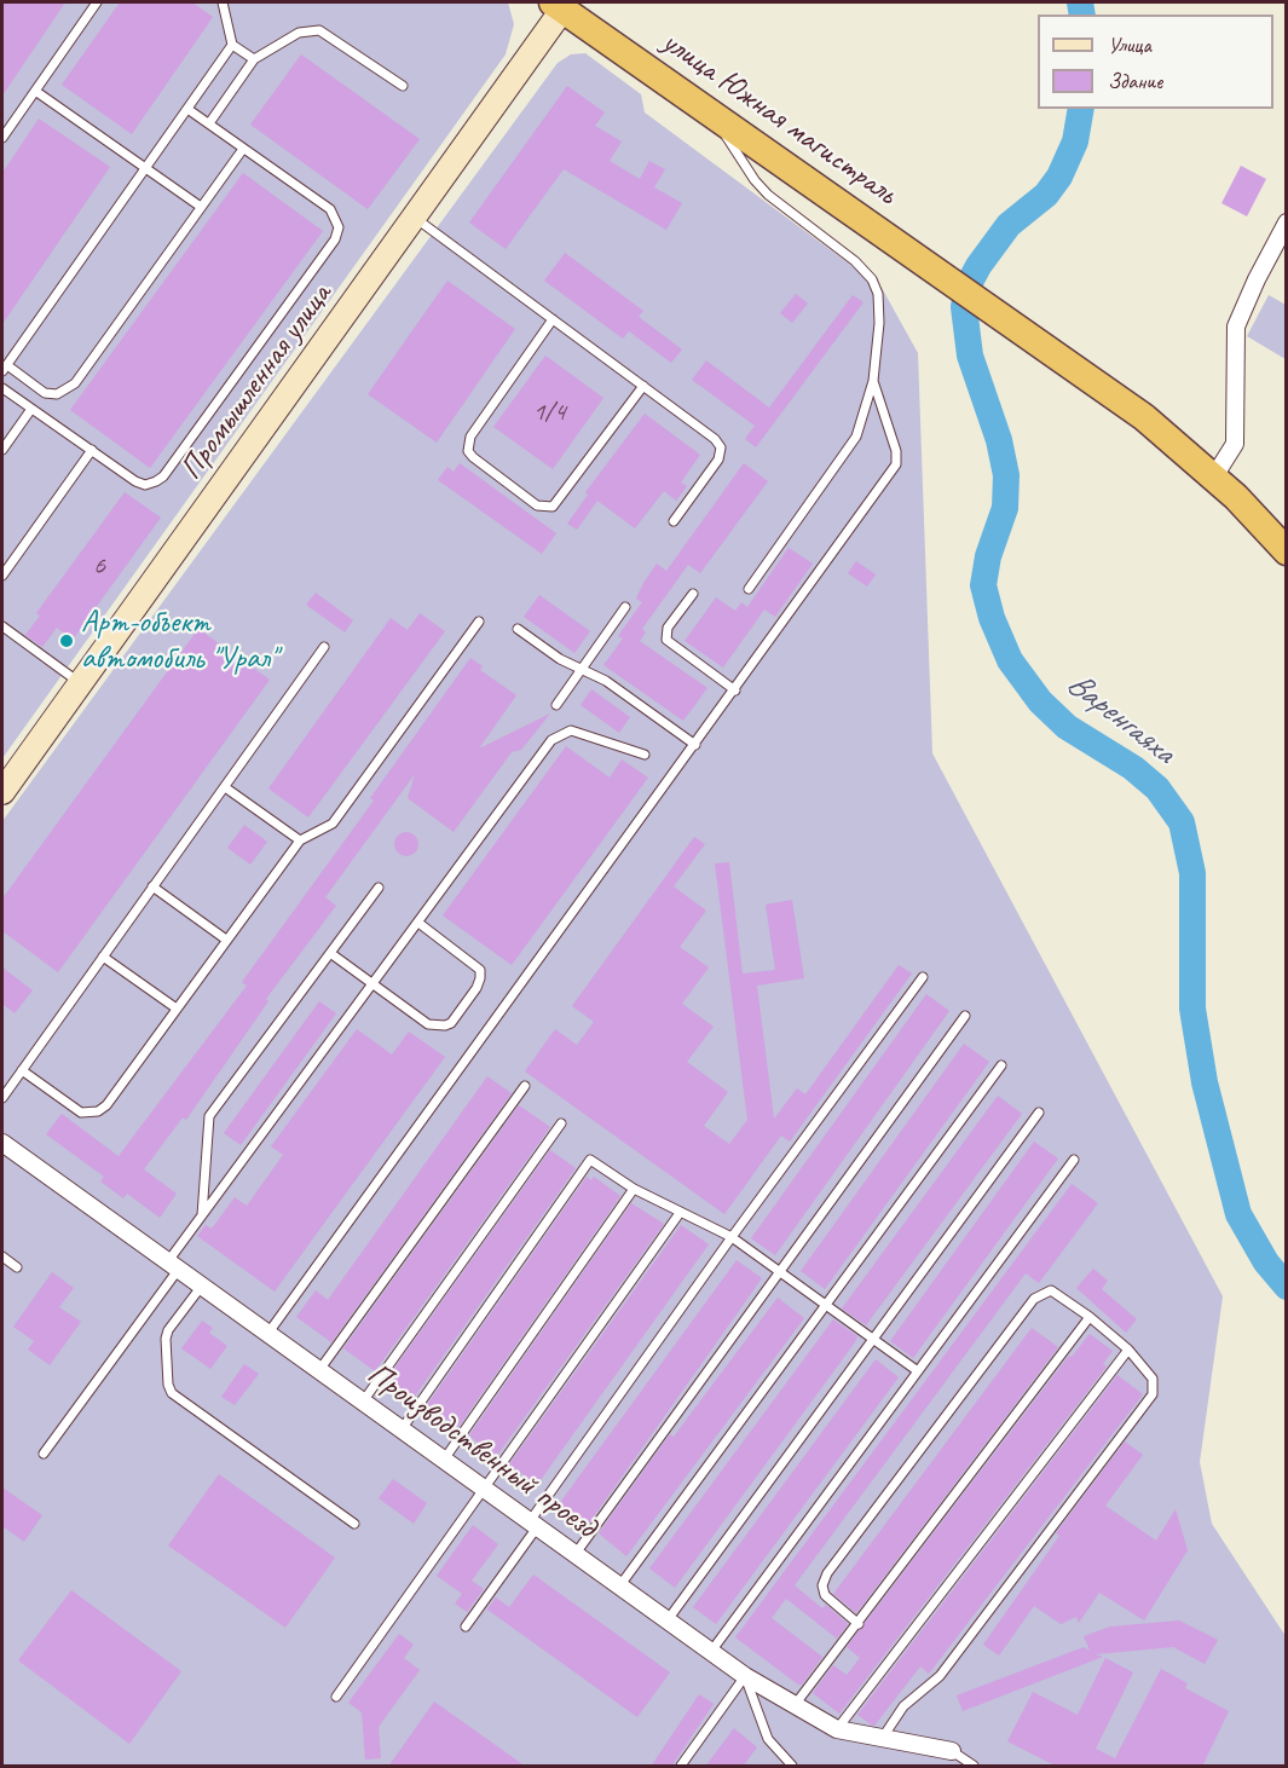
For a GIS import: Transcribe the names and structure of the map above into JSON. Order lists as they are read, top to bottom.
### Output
{
  "streets": {
    "highway": ["улица Южная магистраль"],
    "main road": ["Промышленная улица"],
    "street": ["Производственный проезд"]
  },
  "crossings": [
    ["улица Южная магистраль", "Промышленная улица"]
  ],
  "water": ["Варенгаяха"],
  "places": ["Арт-объект автомобиль \"Урал\""],
  "house_numbers": ["1/4", "6"],
  "legend": ["Улица", "Здание"]
}
